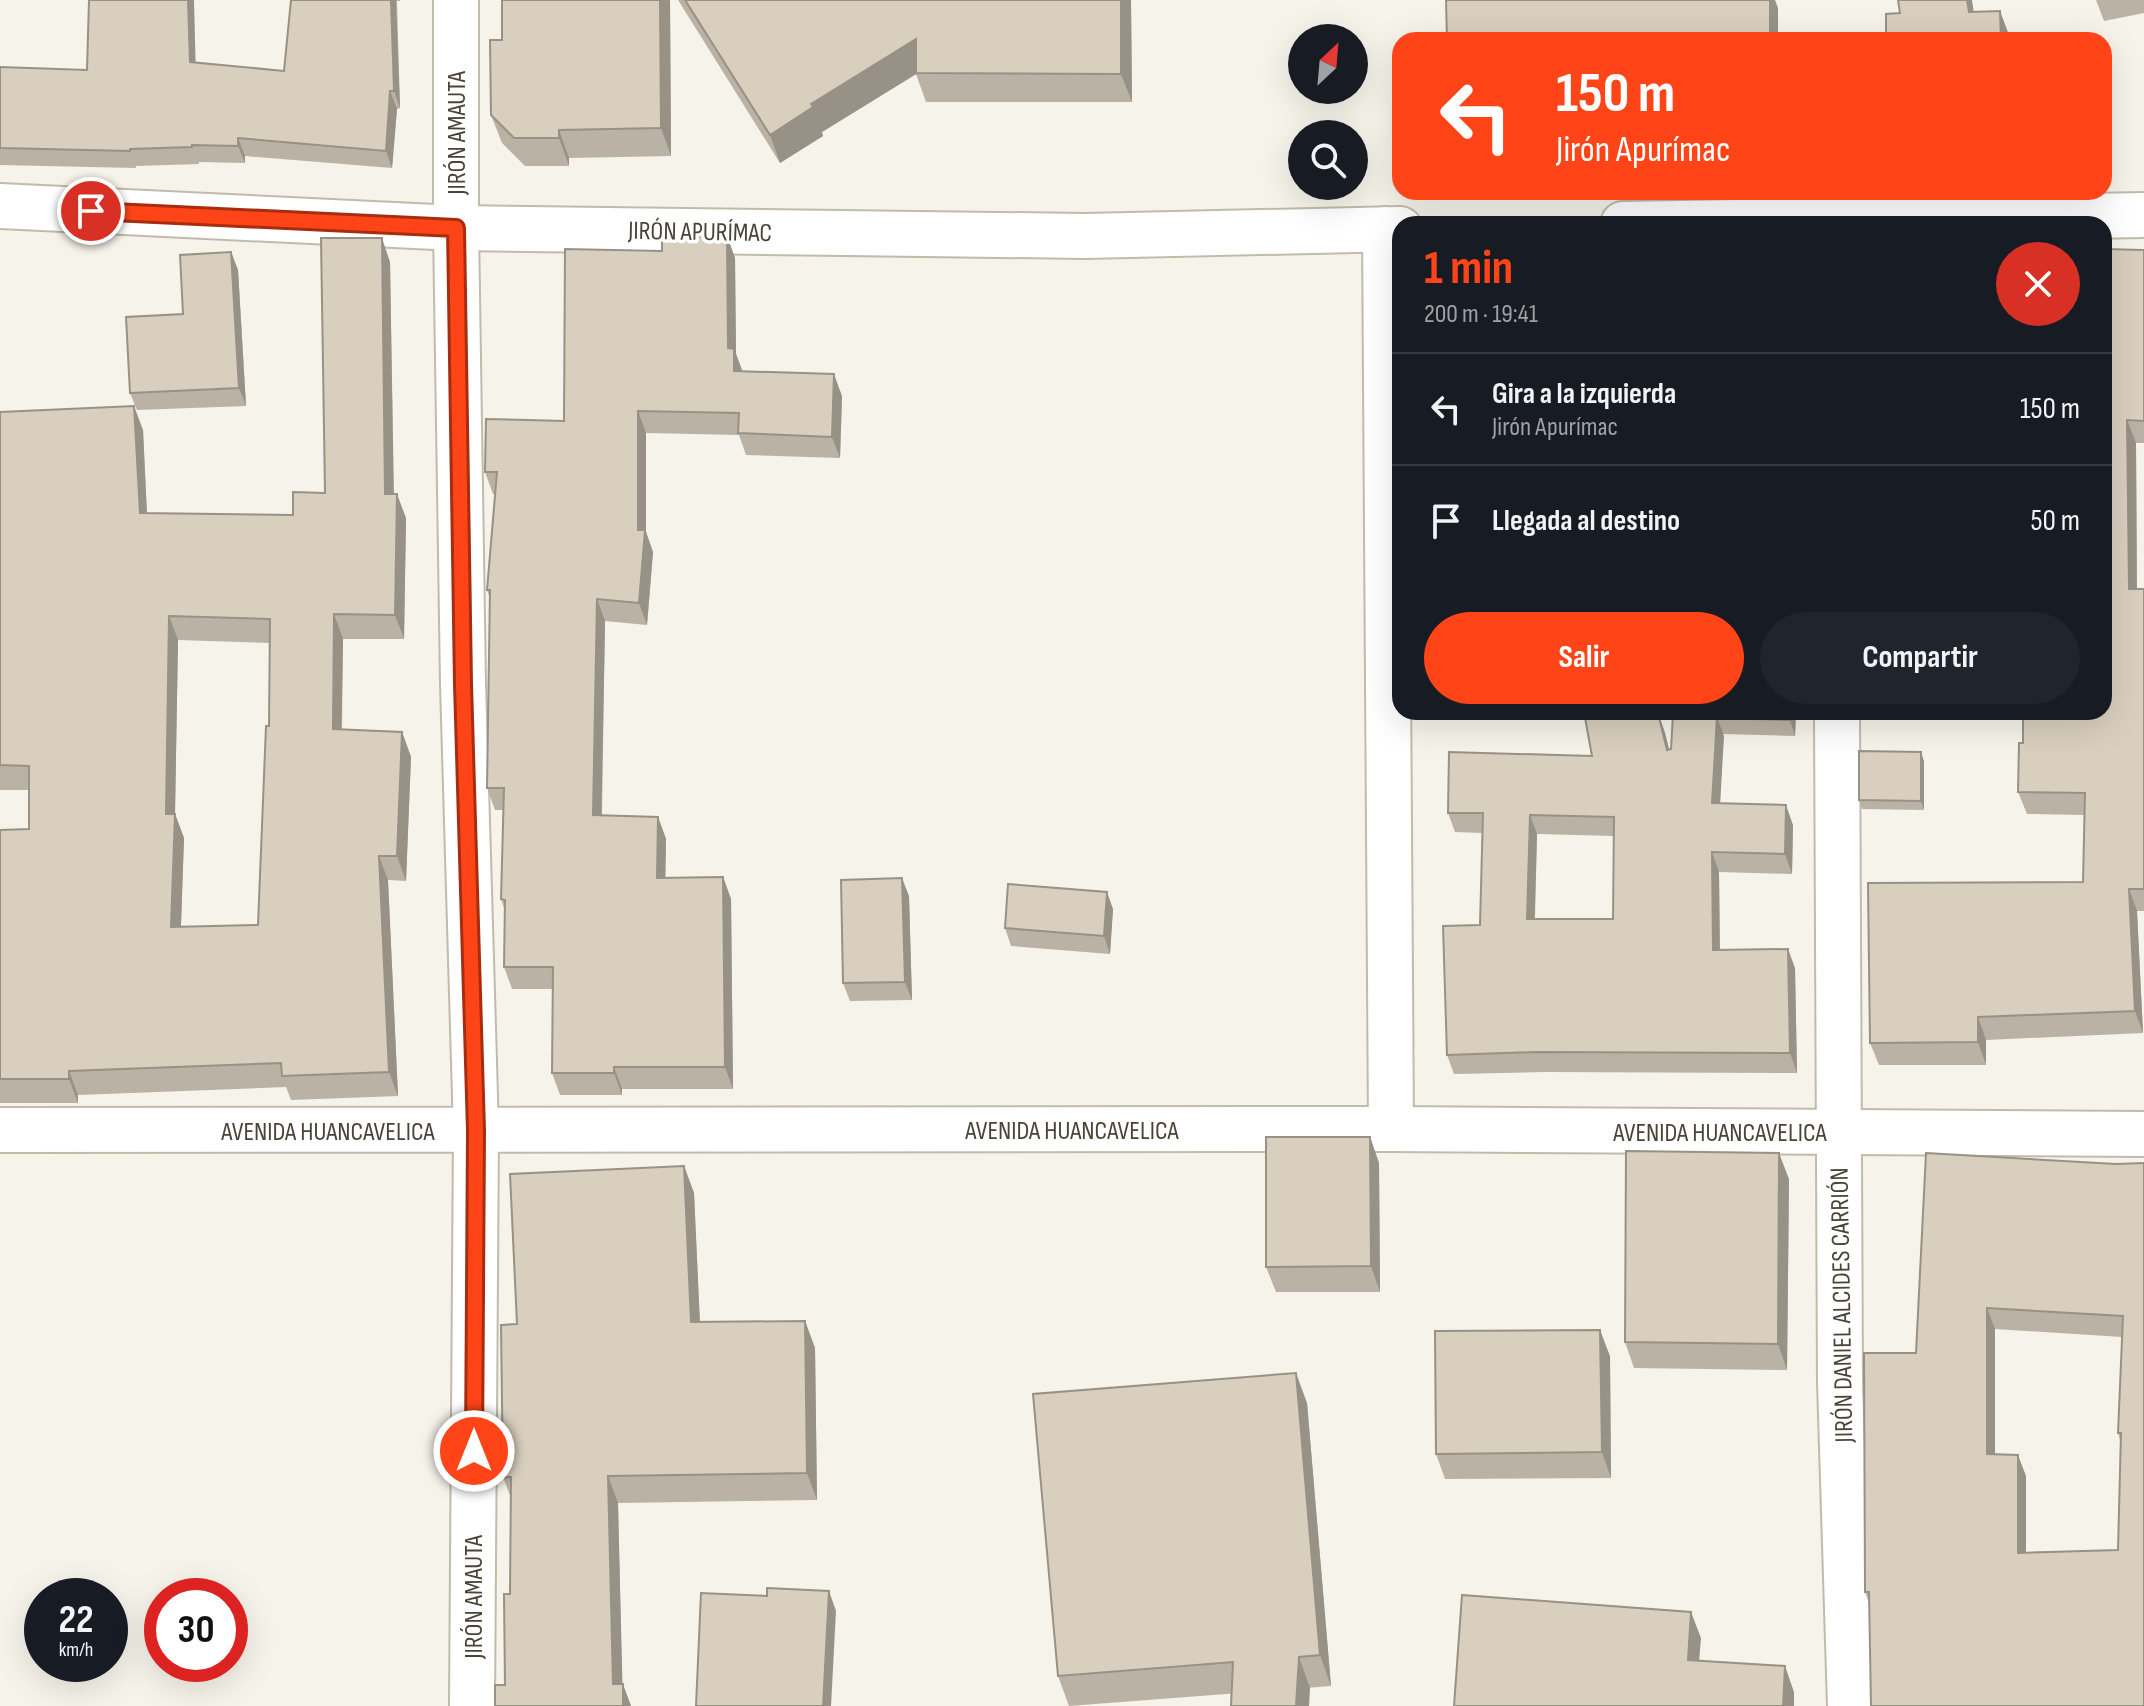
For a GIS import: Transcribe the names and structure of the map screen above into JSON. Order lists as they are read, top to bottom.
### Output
{
  "streets": {
    "street": [
      "JIRÓN AMAUTA",
      "JIRÓN APURÍMAC",
      "AVENIDA HUANCAVELICA",
      "JIRÓN DANIEL ALCIDES CARRIÓN"
    ]
  },
  "crossings": [
    ["JIRÓN AMAUTA", "JIRÓN APURÍMAC"],
    ["JIRÓN AMAUTA", "AVENIDA HUANCAVELICA"],
    ["AVENIDA HUANCAVELICA", "JIRÓN DANIEL ALCIDES CARRIÓN"]
  ],
  "north": "top right",
  "page": {
    "turn": ["150 m", "Jirón Apurímac"],
    "heading": ["1 min", "200 m · 19:41"],
    "list": [
      {
        "name": "Gira a la izquierda",
        "note": "Jirón Apurímac",
        "value": "150 m"
      },
      {
        "name": "Llegada al destino",
        "value": "50 m"
      }
    ],
    "buttons": ["Salir", "Compartir"],
    "speed": "22 km/h",
    "limit": "30"
  }
}
